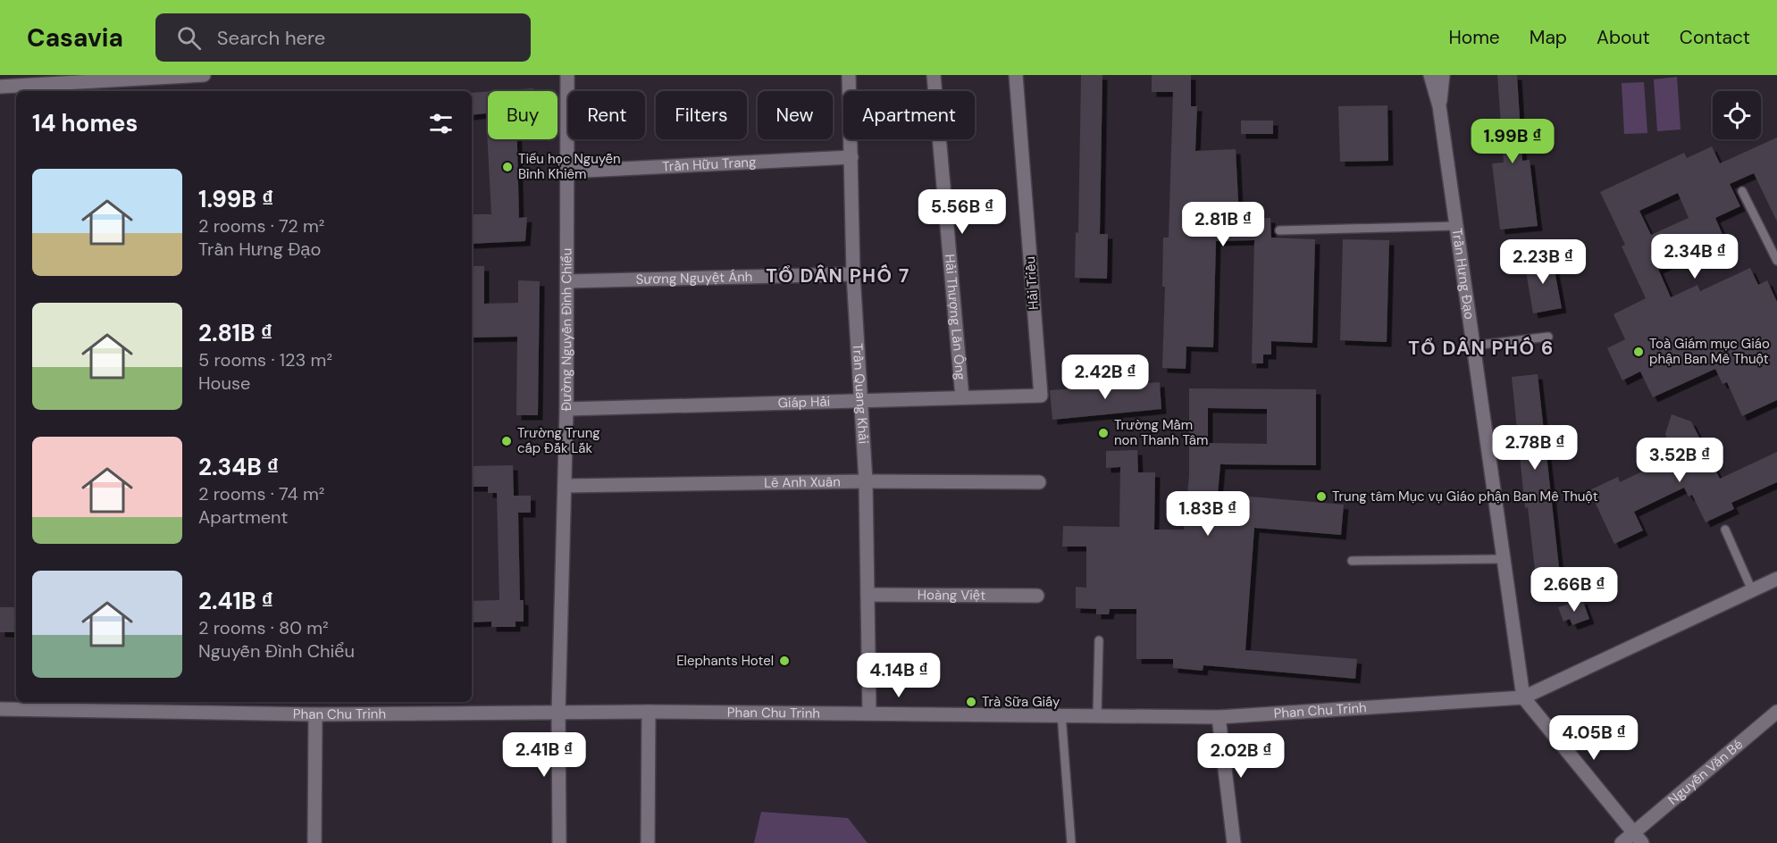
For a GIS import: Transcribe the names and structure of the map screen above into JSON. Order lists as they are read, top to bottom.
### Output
{
  "streets": {
    "street": [
      "Trần Hữu Trang",
      "Trần Hưng Đạo",
      "Sương Nguyệt Ánh",
      "Hải Triều",
      "Hải Thượng Lãn Ông",
      "Đường Nguyễn Đình Chiểu",
      "Trần Quang Khải",
      "Giáp Hải",
      "Lê Anh Xuân",
      "Hoàng Việt",
      "Phan Chu Trinh",
      "Nguyễn Văn Bé"
    ]
  },
  "crossings": [
    ["Trần Hữu Trang", "Đường Nguyễn Đình Chiểu"],
    ["Trần Hữu Trang", "Trần Quang Khải"],
    ["Trần Hưng Đạo", "Phan Chu Trinh"],
    ["Sương Nguyệt Ánh", "Đường Nguyễn Đình Chiểu"],
    ["Sương Nguyệt Ánh", "Trần Quang Khải"],
    ["Hải Triều", "Giáp Hải"],
    ["Hải Thượng Lãn Ông", "Giáp Hải"],
    ["Đường Nguyễn Đình Chiểu", "Giáp Hải"],
    ["Đường Nguyễn Đình Chiểu", "Lê Anh Xuân"],
    ["Đường Nguyễn Đình Chiểu", "Phan Chu Trinh"],
    ["Trần Quang Khải", "Giáp Hải"],
    ["Trần Quang Khải", "Lê Anh Xuân"],
    ["Trần Quang Khải", "Hoàng Việt"],
    ["Trần Quang Khải", "Phan Chu Trinh"]
  ],
  "districts": ["TỔ DÂN PHỐ 7", "TỔ DÂN PHỐ 6"],
  "places": [
    "Tiểu học Nguyễn Bỉnh Khiêm",
    "Toà Giám mục Giáo phận Ban Mê Thuột",
    "Trường Mầm non Thanh Tâm",
    "Trường Trung cấp Đắk Lắk",
    "Trung tâm Mục vụ Giáo phận Ban Mê Thuột",
    "Elephants Hotel",
    "Trà Sữa Giấy"
  ],
  "page": {
    "header": "Casavia",
    "search": "Search here",
    "nav": [
      "Home",
      "Map",
      "About",
      "Contact"
    ],
    "chip": [
      "Buy",
      "Rent",
      "Filters",
      "New",
      "Apartment"
    ],
    "heading": "14 homes",
    "price": [
      "1.99B ₫",
      "5.56B ₫",
      "2.81B ₫",
      "2.34B ₫",
      "2.23B ₫",
      "2.42B ₫",
      "2.78B ₫",
      "3.52B ₫",
      "1.83B ₫",
      "2.66B ₫",
      "4.14B ₫",
      "4.05B ₫",
      "2.41B ₫",
      "2.02B ₫"
    ],
    "list": [
      {
        "name": "1.99B ₫",
        "note": "2 rooms · 72 m² · Trần Hưng Đạo"
      },
      {
        "name": "2.81B ₫",
        "note": "5 rooms · 123 m² · House"
      },
      {
        "name": "2.34B ₫",
        "note": "2 rooms · 74 m² · Apartment"
      },
      {
        "name": "2.41B ₫",
        "note": "2 rooms · 80 m² · Nguyễn Đình Chiểu"
      }
    ]
  }
}
